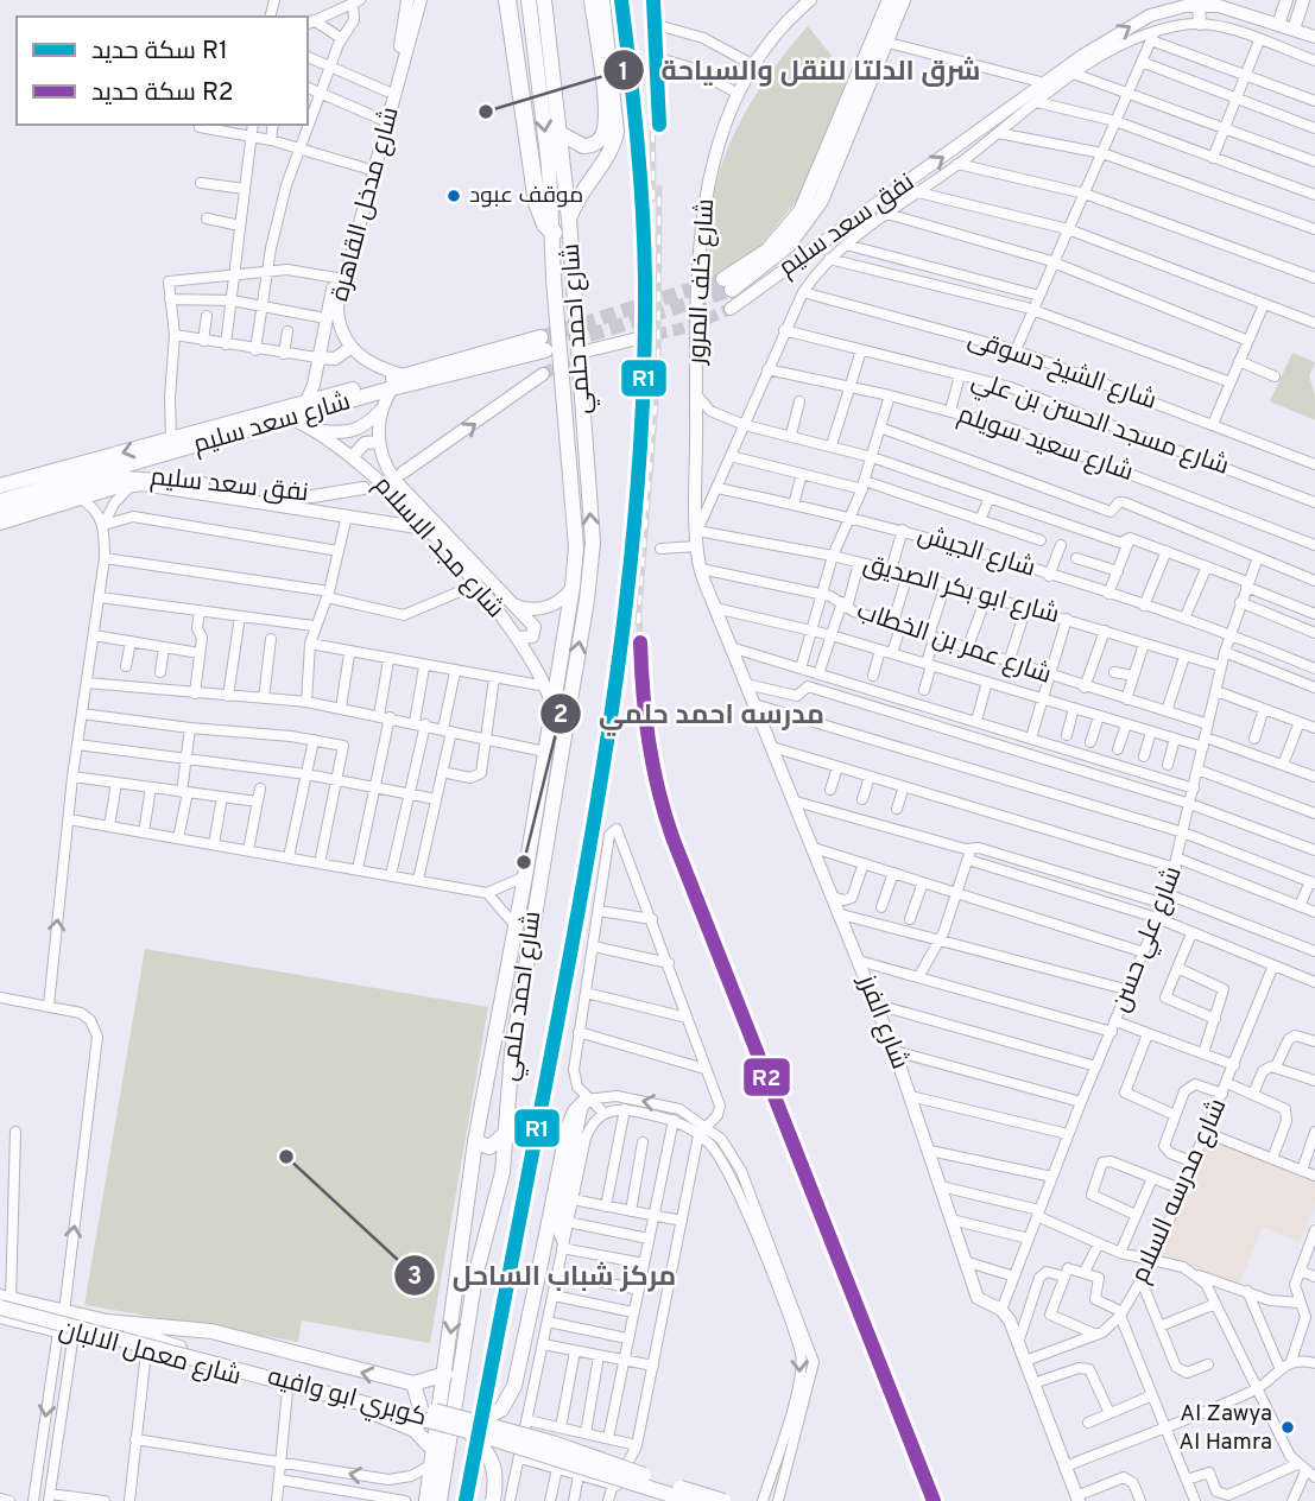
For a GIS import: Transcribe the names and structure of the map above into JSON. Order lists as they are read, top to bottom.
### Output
{
  "streets": {
    "main road": [
      "شارع احمد حلمي",
      "شارع سعد سليم",
      "شارع معمل الالبان",
      "كوبري ابو وافيه"
    ],
    "street": [
      "شارع مدخل القاهرة",
      "نفق سعد سليم",
      "شارع خلف المرور",
      "شارع الشيخ دسوقى",
      "شارع مسجد الحسن بن علي",
      "شارع سعيد سويلم",
      "شارع مجد الاسلام",
      "شارع الجيش",
      "شارع ابو بكر الصديق",
      "شارع عمر بن الخطاب",
      "شارع علي حسن",
      "شارع الفرز",
      "شارع مدرسه السلام"
    ]
  },
  "crossings": [
    ["شارع مدخل القاهرة", "شارع سعد سليم"],
    ["شارع خلف المرور", "شارع ابو بكر الصديق"],
    ["شارع خلف المرور", "شارع الفرز"],
    ["شارع احمد حلمي", "شارع مجد الاسلام"],
    ["شارع احمد حلمي", "شارع معمل الالبان"],
    ["شارع سعد سليم", "شارع مجد الاسلام"],
    ["شارع الجيش", "شارع علي حسن"],
    ["شارع ابو بكر الصديق", "شارع علي حسن"],
    ["شارع ابو بكر الصديق", "شارع الفرز"],
    ["شارع عمر بن الخطاب", "شارع علي حسن"],
    ["شارع عمر بن الخطاب", "شارع الفرز"],
    ["شارع علي حسن", "شارع الفرز"],
    ["شارع الفرز", "شارع مدرسه السلام"],
    ["شارع معمل الالبان", "كوبري ابو وافيه"]
  ],
  "places": [
    "شرق الدلتا للنقل والسياحة",
    "موقف عبود",
    "مدرسه احمد حلمي",
    "مركز شباب الساحل",
    "Al Zawya Al Hamra"
  ],
  "lines": ["rail line R1", "rail line R2"],
  "legend": ["سكة حديد R1", "سكة حديد R2"]
}
